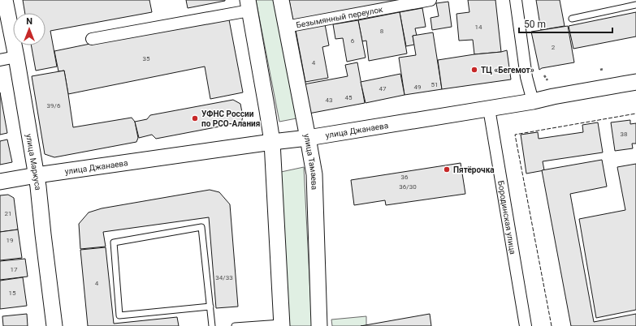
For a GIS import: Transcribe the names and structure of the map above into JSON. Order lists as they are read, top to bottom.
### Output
{
  "streets": {
    "street": [
      "Безымянный переулок",
      "улица Джанаева",
      "улица Маркуса",
      "улица Тамаева",
      "Бородинская улица"
    ]
  },
  "crossings": [
    ["Безымянный переулок", "улица Тамаева"],
    ["улица Джанаева", "улица Маркуса"],
    ["улица Джанаева", "улица Тамаева"],
    ["улица Джанаева", "Бородинская улица"]
  ],
  "places": ["ТЦ «Бегемот»", "УФНС России по РСО-Алания", "Пятёрочка"],
  "house_numbers": [
    "14",
    "8",
    "6",
    "2",
    "35",
    "4",
    "51",
    "49",
    "47",
    "45",
    "43",
    "39/6",
    "38",
    "36",
    "36/30",
    "21",
    "19",
    "17",
    "34/33",
    "4",
    "15"
  ],
  "scale_bar": "50 m",
  "north": "top"
}
